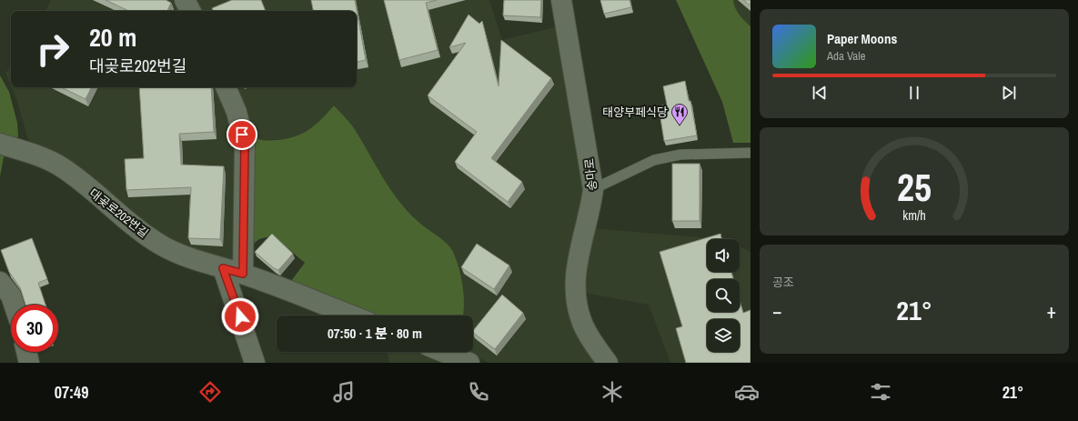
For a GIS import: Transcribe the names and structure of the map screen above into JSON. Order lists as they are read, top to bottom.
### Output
{
  "streets": {
    "street": ["송마로", "대곶로202번길"]
  },
  "places": {
    "restaurant": ["태양부페식당"]
  },
  "page": {
    "turn": ["20 m", "대곶로202번길"],
    "song": ["Paper Moons", "Ada Vale"],
    "tile": "공조",
    "heat": ["−", "21°", "+"],
    "limit": "30",
    "trip": "07:50 · 1 분 · 80 m",
    "tabs": ["07:49", "21°"],
    "gauge": ["25", "km/h"]
  }
}
